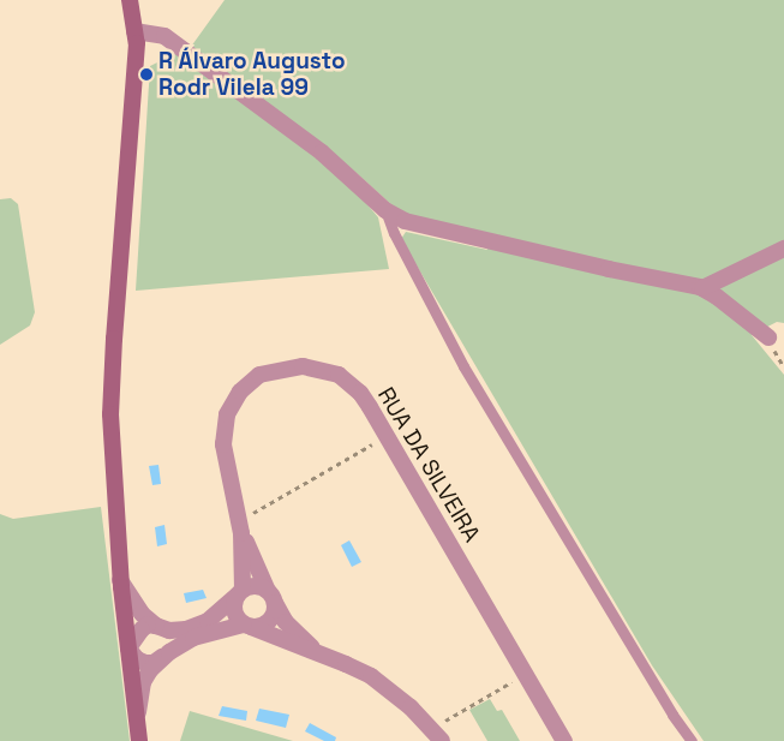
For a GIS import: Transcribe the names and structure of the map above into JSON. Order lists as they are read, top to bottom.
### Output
{
  "streets": {
    "street": ["RUA DA SILVEIRA"]
  },
  "places": ["R Álvaro Augusto Rodr Vilela 99"]
}
